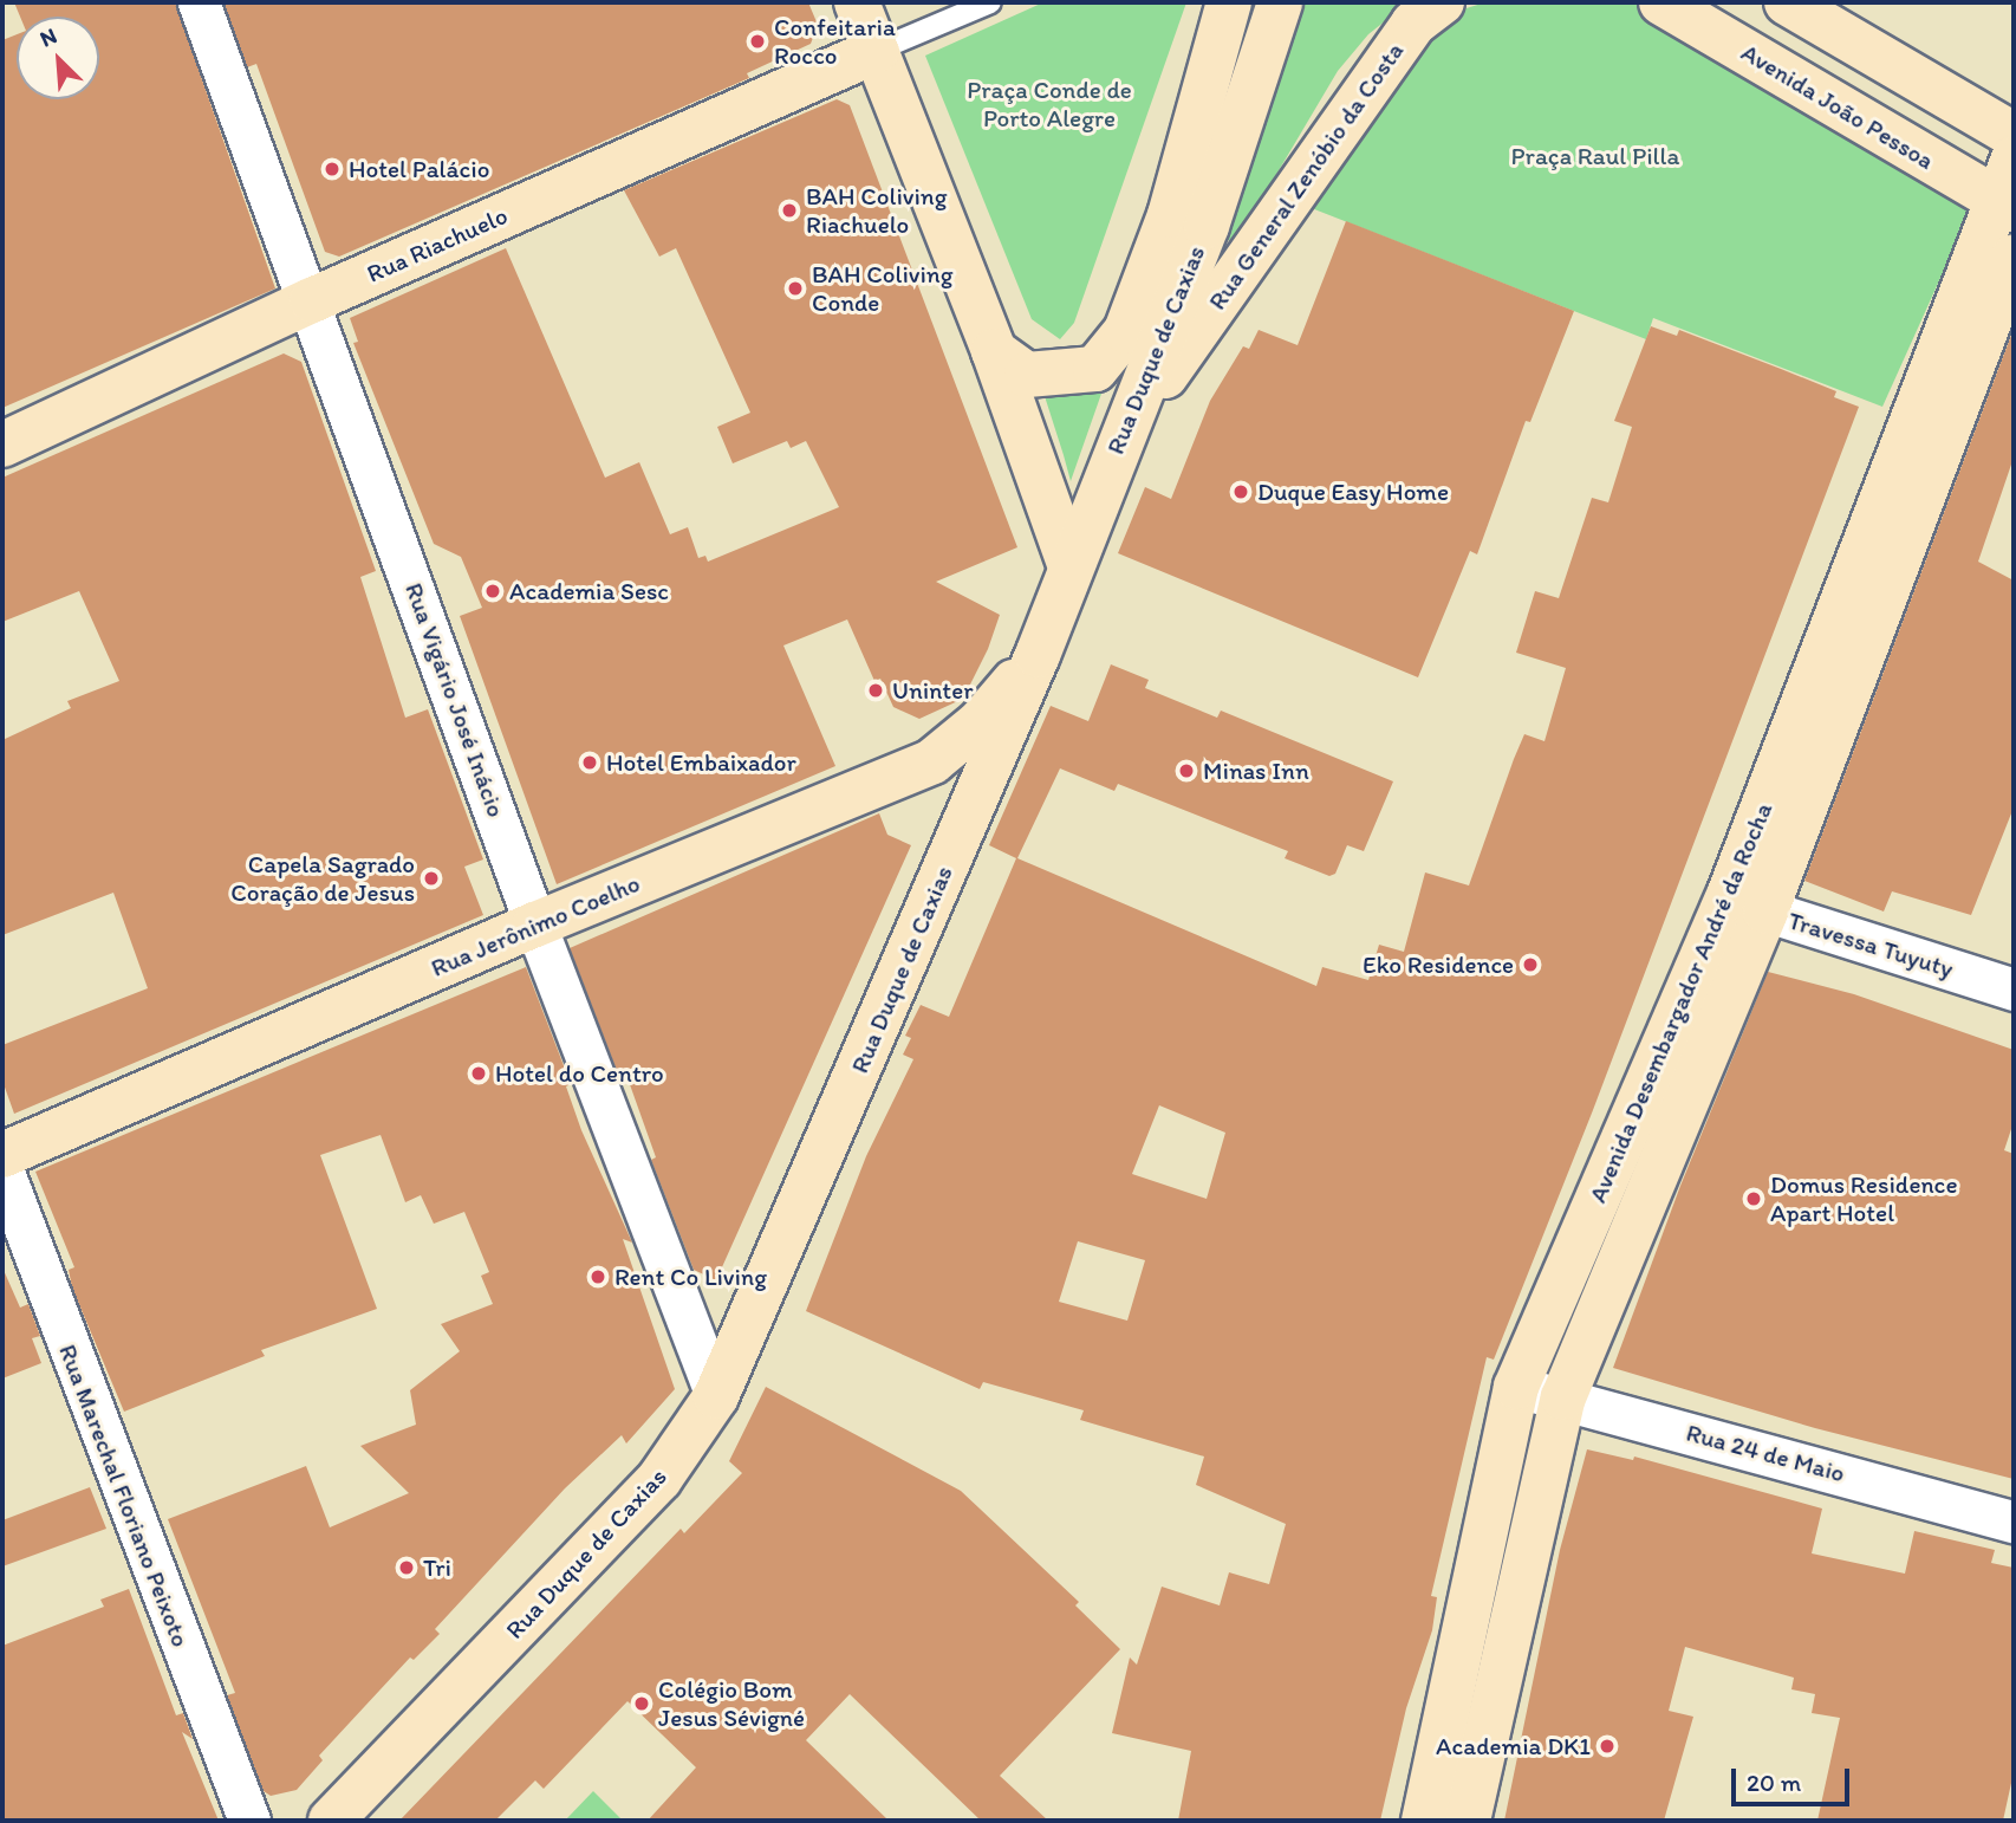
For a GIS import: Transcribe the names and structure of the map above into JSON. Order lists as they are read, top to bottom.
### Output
{
  "streets": {
    "street": [
      "Avenida João Pessoa",
      "Rua General Zenóbio da Costa",
      "Rua Riachuelo",
      "Rua Duque de Caxias",
      "Rua Vigário José Inácio",
      "Rua Jerônimo Coelho",
      "Travessa Tuyuty",
      "Avenida Desembargador André da Rocha",
      "Rua 24 de Maio",
      "Rua Marechal Floriano Peixoto"
    ]
  },
  "crossings": [
    ["Avenida João Pessoa", "Avenida Desembargador André da Rocha"],
    ["Rua General Zenóbio da Costa", "Rua Duque de Caxias"],
    ["Rua Riachuelo", "Rua Vigário José Inácio"],
    ["Rua Duque de Caxias", "Rua Vigário José Inácio"],
    ["Rua Duque de Caxias", "Rua Jerônimo Coelho"],
    ["Rua Vigário José Inácio", "Rua Jerônimo Coelho"],
    ["Travessa Tuyuty", "Avenida Desembargador André da Rocha"],
    ["Avenida Desembargador André da Rocha", "Rua 24 de Maio"]
  ],
  "parks": ["Praça Conde de Porto Alegre", "Praça Raul Pilla"],
  "places": [
    "Confeitaria Rocco",
    "Hotel Palácio",
    "BAH Coliving Riachuelo",
    "BAH Coliving Conde",
    "Duque Easy Home",
    "Academia Sesc",
    "Uninter",
    "Hotel Embaixador",
    "Minas Inn",
    "Capela Sagrado Coração de Jesus",
    "Eko Residence",
    "Hotel do Centro",
    "Domus Residence Apart Hotel",
    "Rent Co Living",
    "Tri",
    "Colégio Bom Jesus Sévigné",
    "Academia DK1"
  ],
  "scale_bar": "20 m",
  "north": "top left"
}
